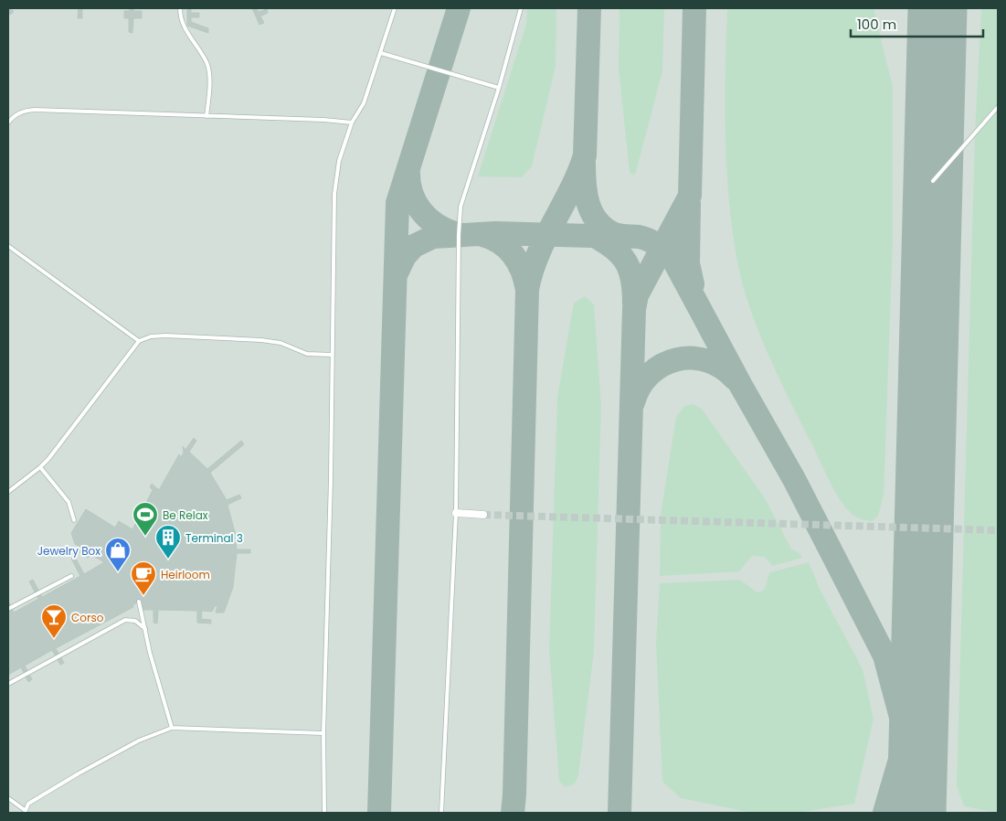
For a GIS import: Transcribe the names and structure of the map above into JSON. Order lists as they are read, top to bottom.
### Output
{
  "places": {
    "sports": ["Be Relax"],
    "building": ["Terminal 3"],
    "shop": ["Jewelry Box"],
    "cafe": ["Heirloom"],
    "bar": ["Corso"]
  },
  "scale_bar": "100 m"
}
